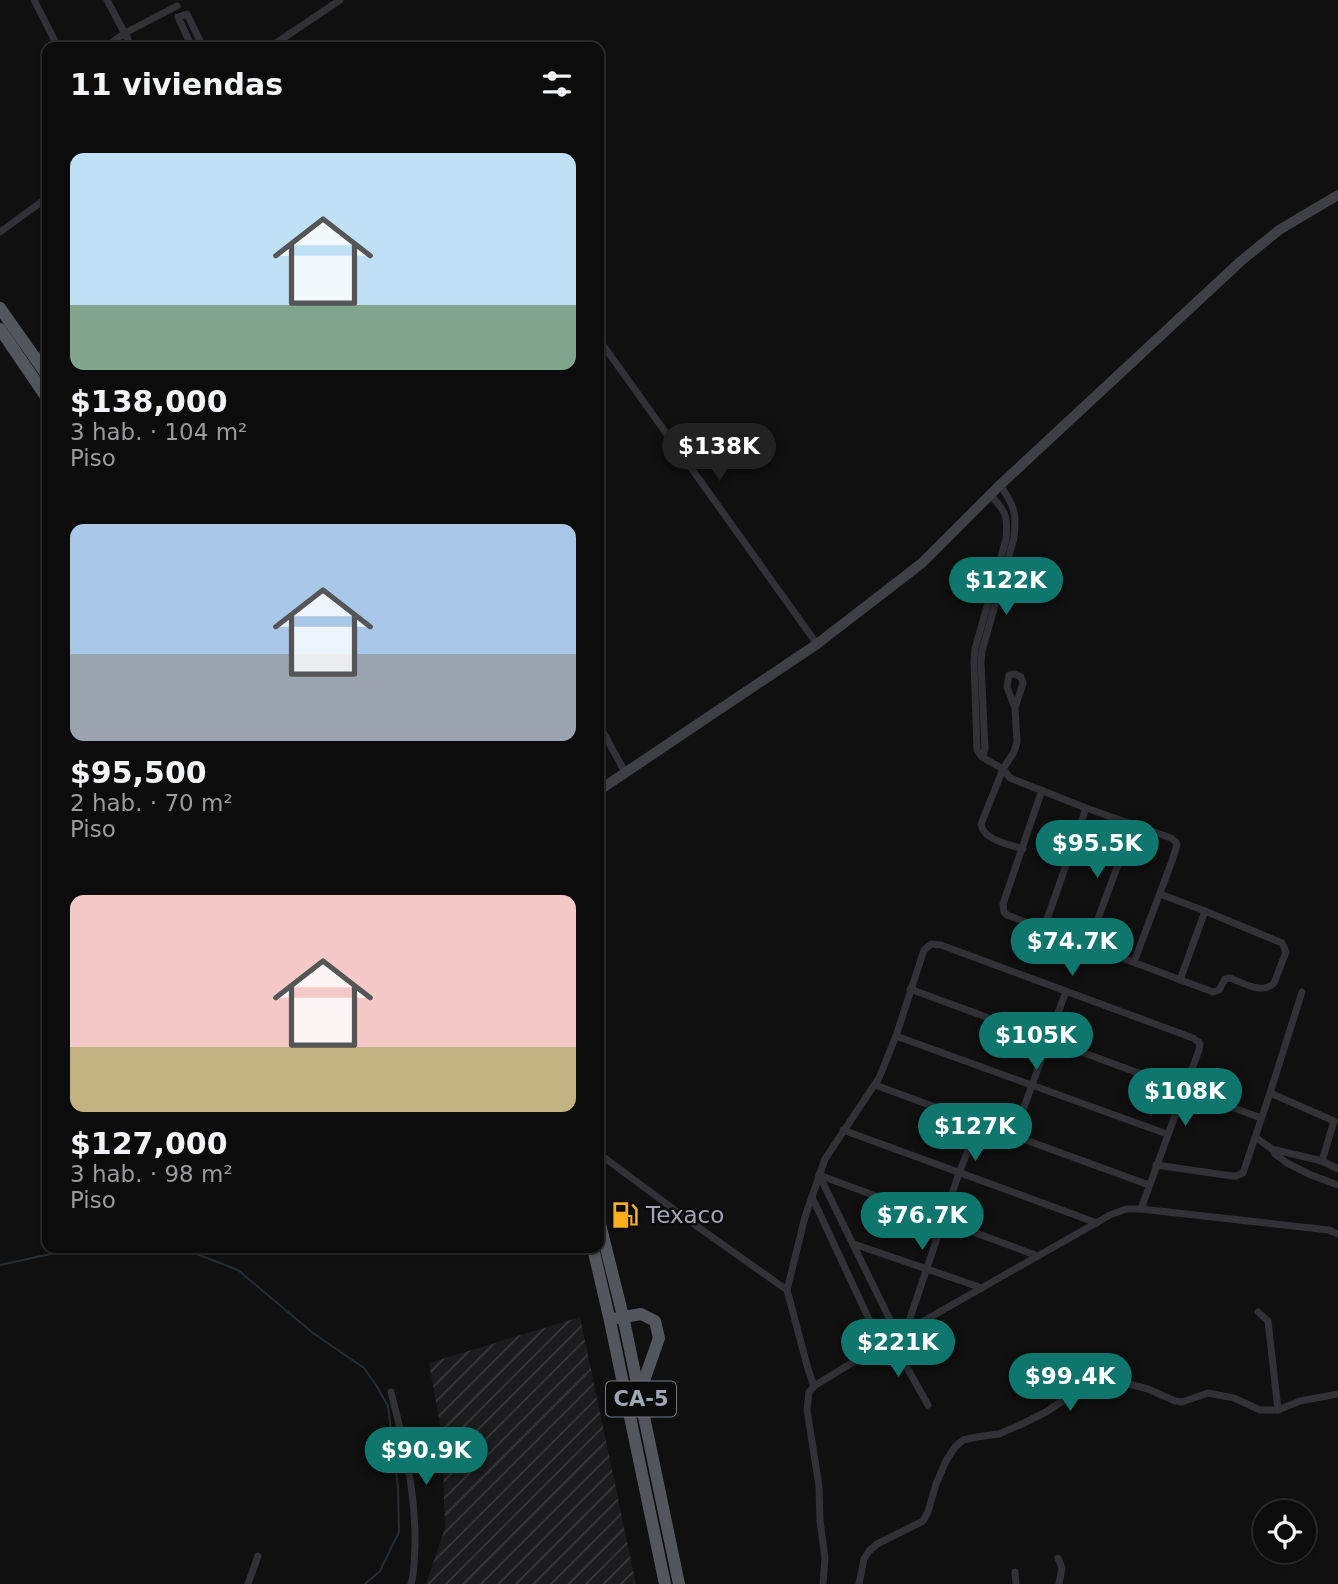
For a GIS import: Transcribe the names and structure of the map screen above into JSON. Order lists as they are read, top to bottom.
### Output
{
  "streets": {
    "highway": ["CA-5"]
  },
  "places": {
    "fuel station": ["Texaco"]
  },
  "page": {
    "heading": "11 viviendas",
    "list": [
      {
        "name": "$138,000",
        "note": "3 hab. · 104 m² · Piso"
      },
      {
        "name": "$95,500",
        "note": "2 hab. · 70 m² · Piso"
      },
      {
        "name": "$127,000",
        "note": "3 hab. · 98 m² · Piso"
      }
    ],
    "price": [
      "$138K",
      "$122K",
      "$95.5K",
      "$74.7K",
      "$105K",
      "$108K",
      "$127K",
      "$76.7K",
      "$221K",
      "$99.4K",
      "$90.9K"
    ]
  }
}
